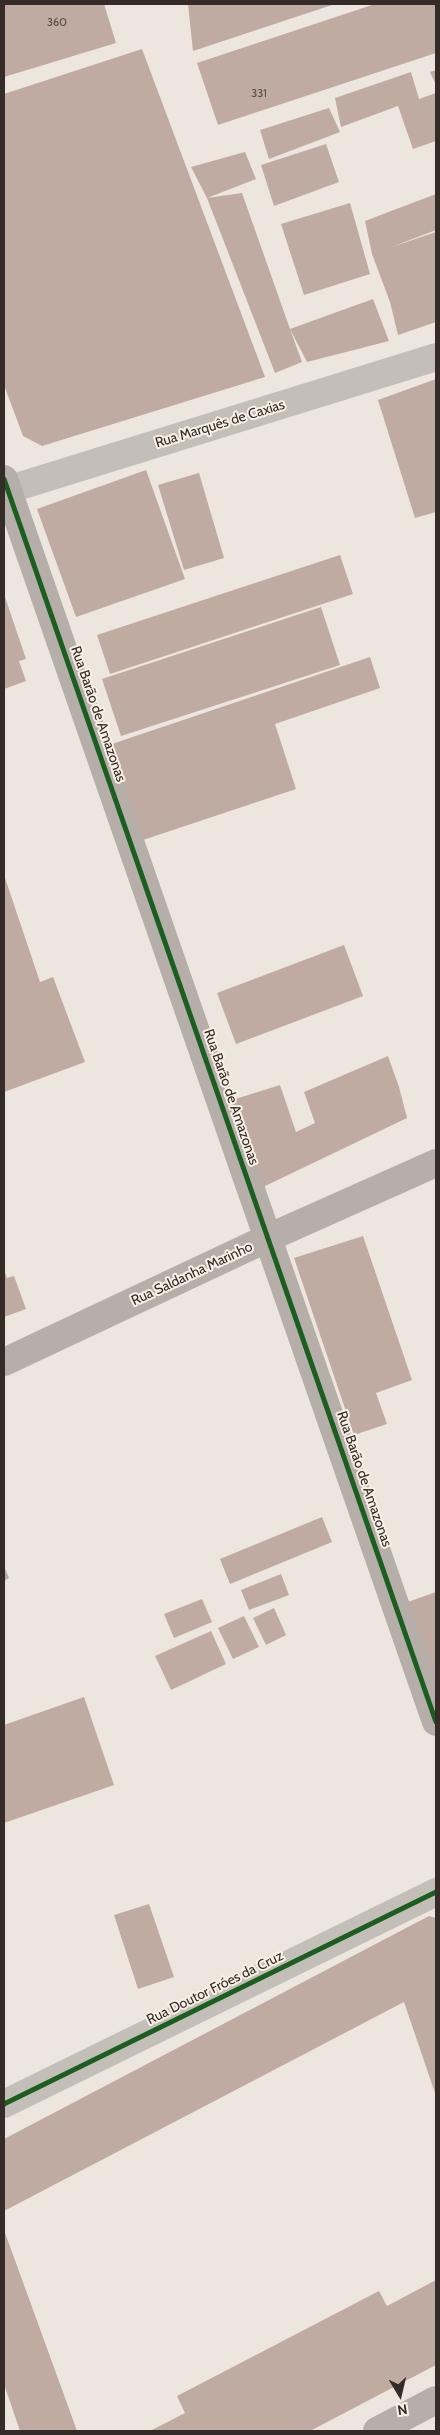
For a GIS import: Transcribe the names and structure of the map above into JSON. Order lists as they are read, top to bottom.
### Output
{
  "streets": {
    "main road": ["Rua Barão de Amazonas", "Rua Saldanha Marinho"],
    "street": ["Rua Marquês de Caxias", "Rua Doutor Fróes da Cruz"]
  },
  "crossings": [
    ["Rua Marquês de Caxias", "Rua Barão de Amazonas"],
    ["Rua Barão de Amazonas", "Rua Saldanha Marinho"]
  ],
  "house_numbers": ["360", "331"],
  "north": "bottom"
}
